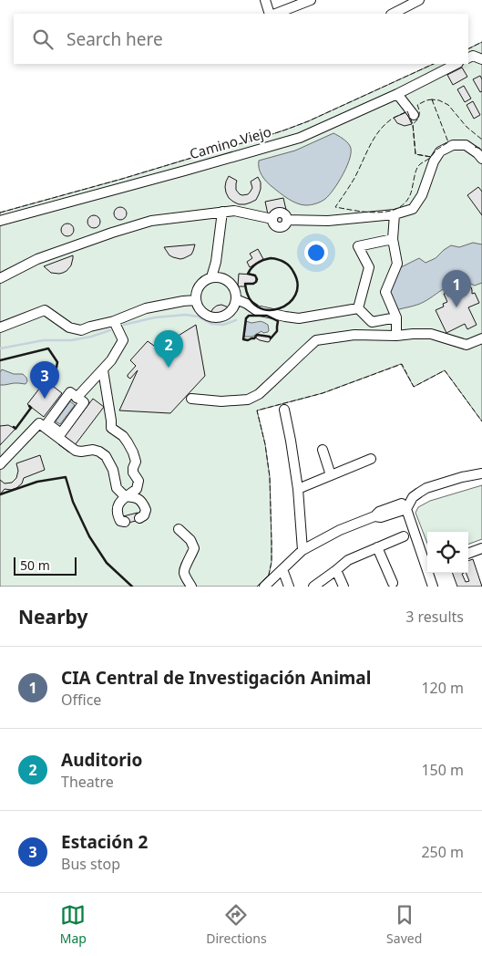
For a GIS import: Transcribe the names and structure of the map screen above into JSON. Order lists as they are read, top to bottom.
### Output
{
  "streets": {
    "street": ["Camino Viejo"]
  },
  "scale_bar": "50 m",
  "page": {
    "search": "Search here",
    "pins": ["1", "2", "3"],
    "scale": "50 m",
    "heading": ["Nearby", "3 results"],
    "list": [
      {
        "mark": "1",
        "name": "CIA Central de Investigación Animal",
        "note": "Office",
        "value": "120 m"
      },
      {
        "mark": "2",
        "name": "Auditorio",
        "note": "Theatre",
        "value": "150 m"
      },
      {
        "mark": "3",
        "name": "Estación 2",
        "note": "Bus stop",
        "value": "250 m"
      }
    ],
    "nav": ["Map", "Directions", "Saved"]
  }
}
